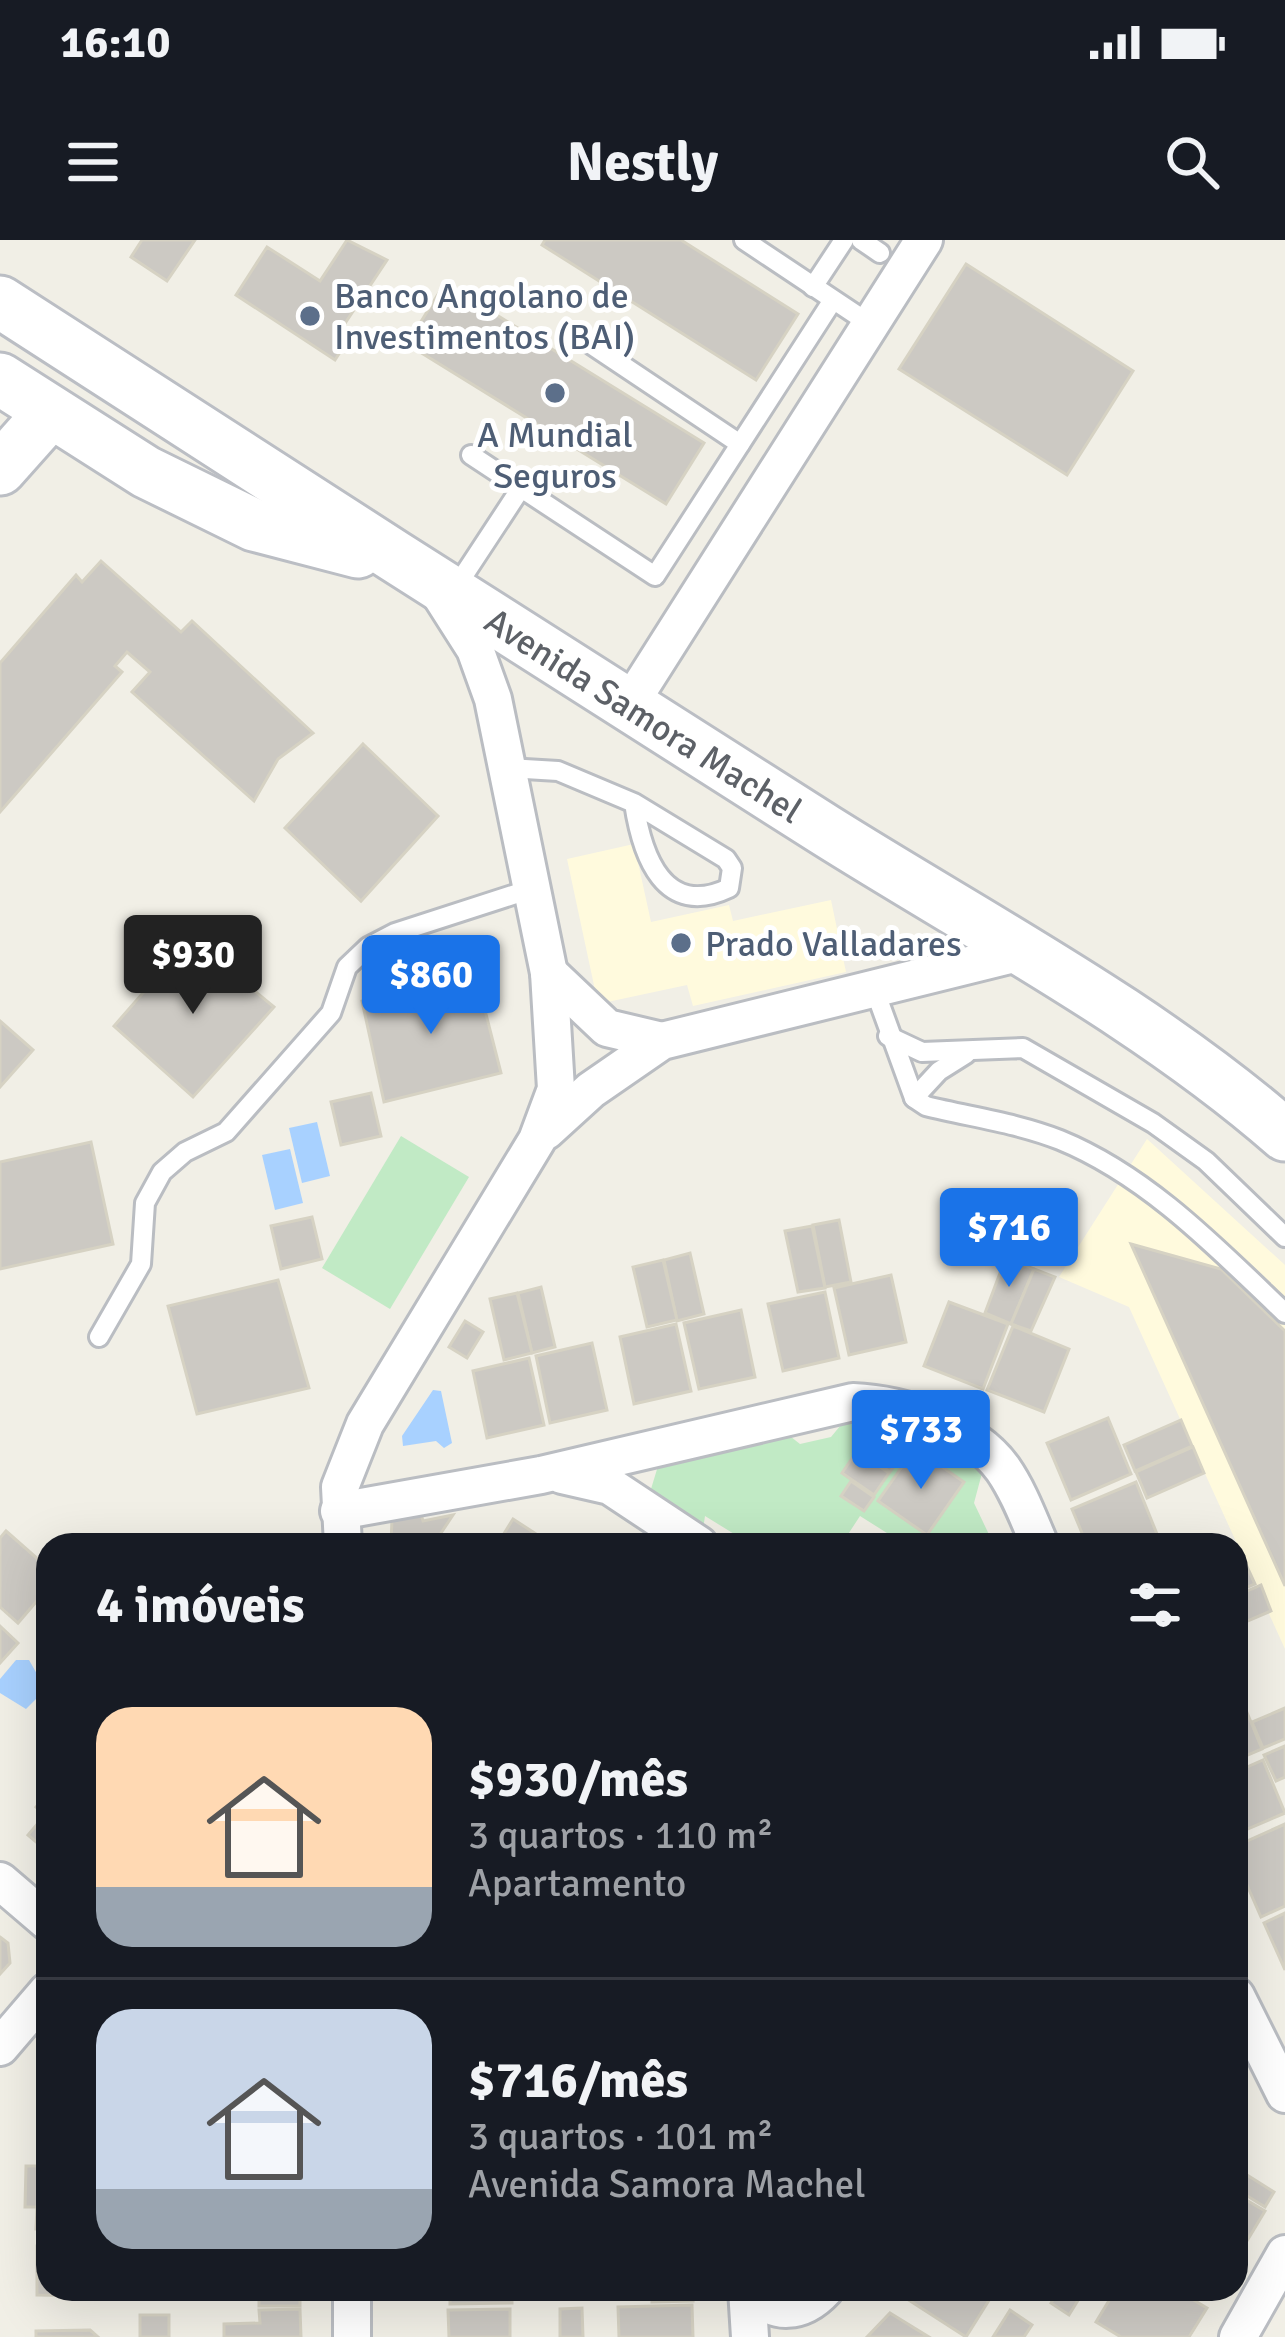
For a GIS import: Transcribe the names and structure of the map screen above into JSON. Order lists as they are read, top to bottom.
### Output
{
  "streets": {
    "main road": ["Avenida Samora Machel"]
  },
  "places": ["Banco Angolano de Investimentos (BAI)", "A Mundial Seguros", "Prado Valladares"],
  "page": {
    "status": "16:10",
    "header": "Nestly",
    "price": [
      "$930",
      "$860",
      "$716",
      "$733"
    ],
    "heading": "4 imóveis",
    "list": [
      {
        "name": "$930/mês",
        "note": "3 quartos · 110 m² · Apartamento"
      },
      {
        "name": "$716/mês",
        "note": "3 quartos · 101 m² · Avenida Samora Machel"
      }
    ]
  }
}
